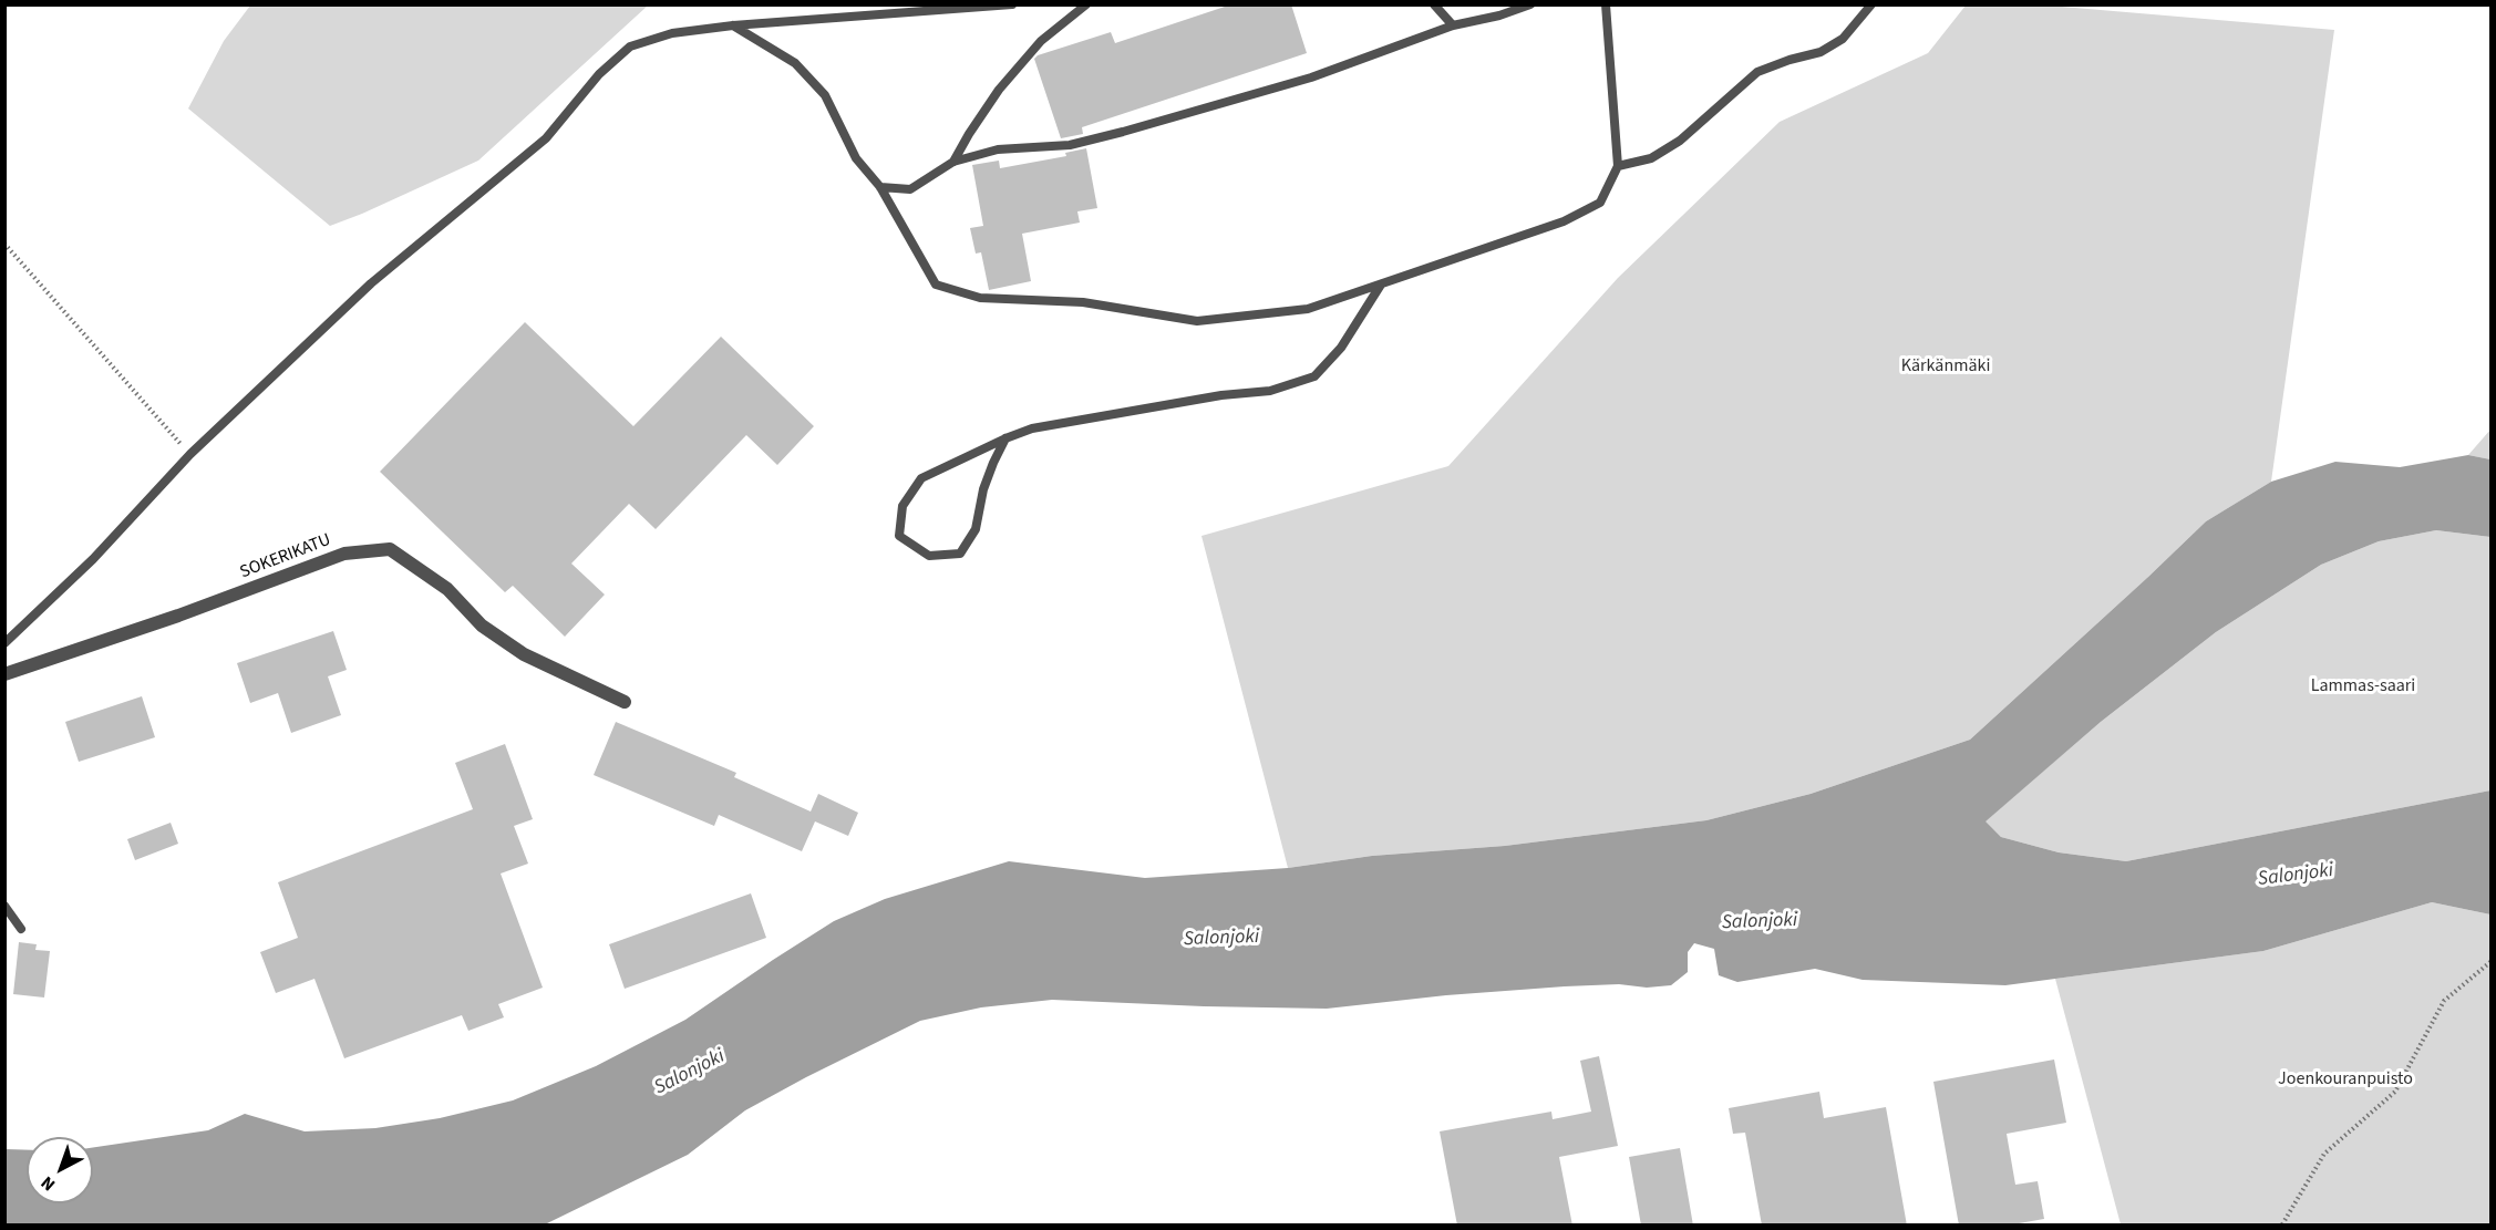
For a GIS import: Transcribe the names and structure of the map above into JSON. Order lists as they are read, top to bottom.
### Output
{
  "streets": {
    "street": ["SOKERIKATU"]
  },
  "water": ["Salonjoki"],
  "parks": ["Kärkänmäki", "Lammas-saari", "Joenkouranpuisto"],
  "north": "bottom left"
}
